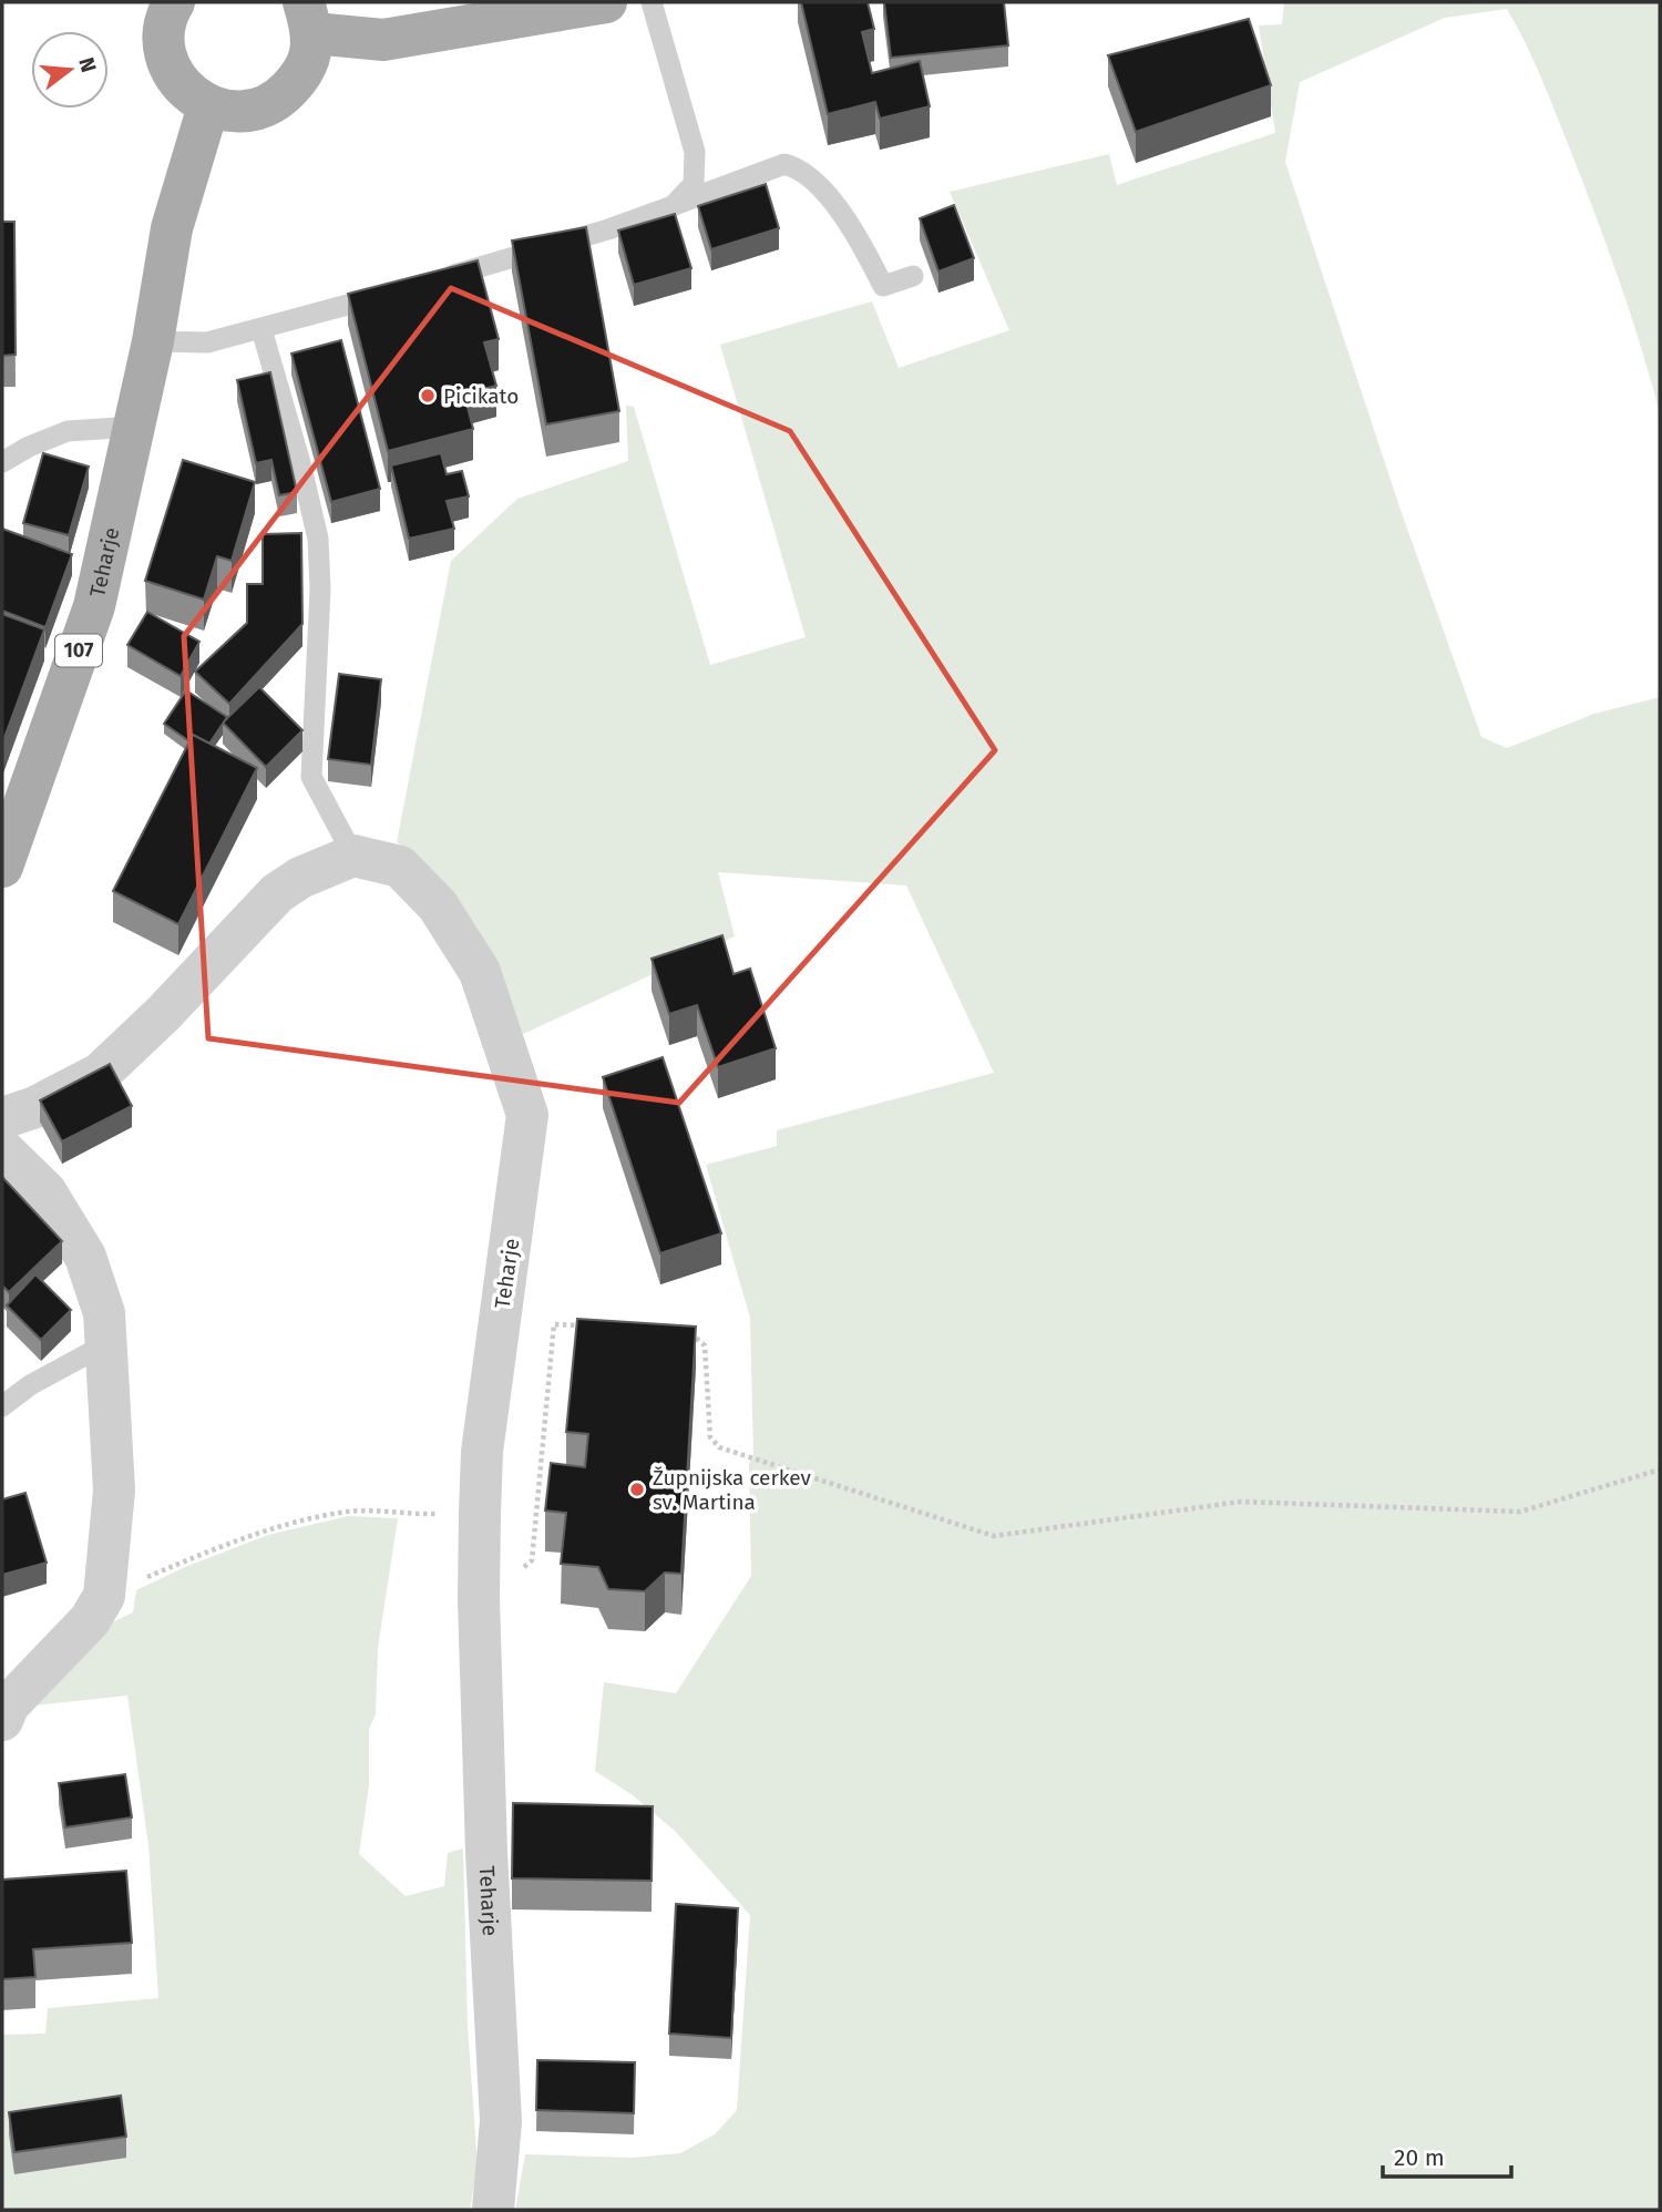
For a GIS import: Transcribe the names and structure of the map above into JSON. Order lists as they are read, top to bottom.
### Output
{
  "streets": {
    "main road": ["Teharje", "107"]
  },
  "places": ["Picikato", "Župnijska cerkev sv. Martina"],
  "scale_bar": "20 m",
  "north": "right"
}
